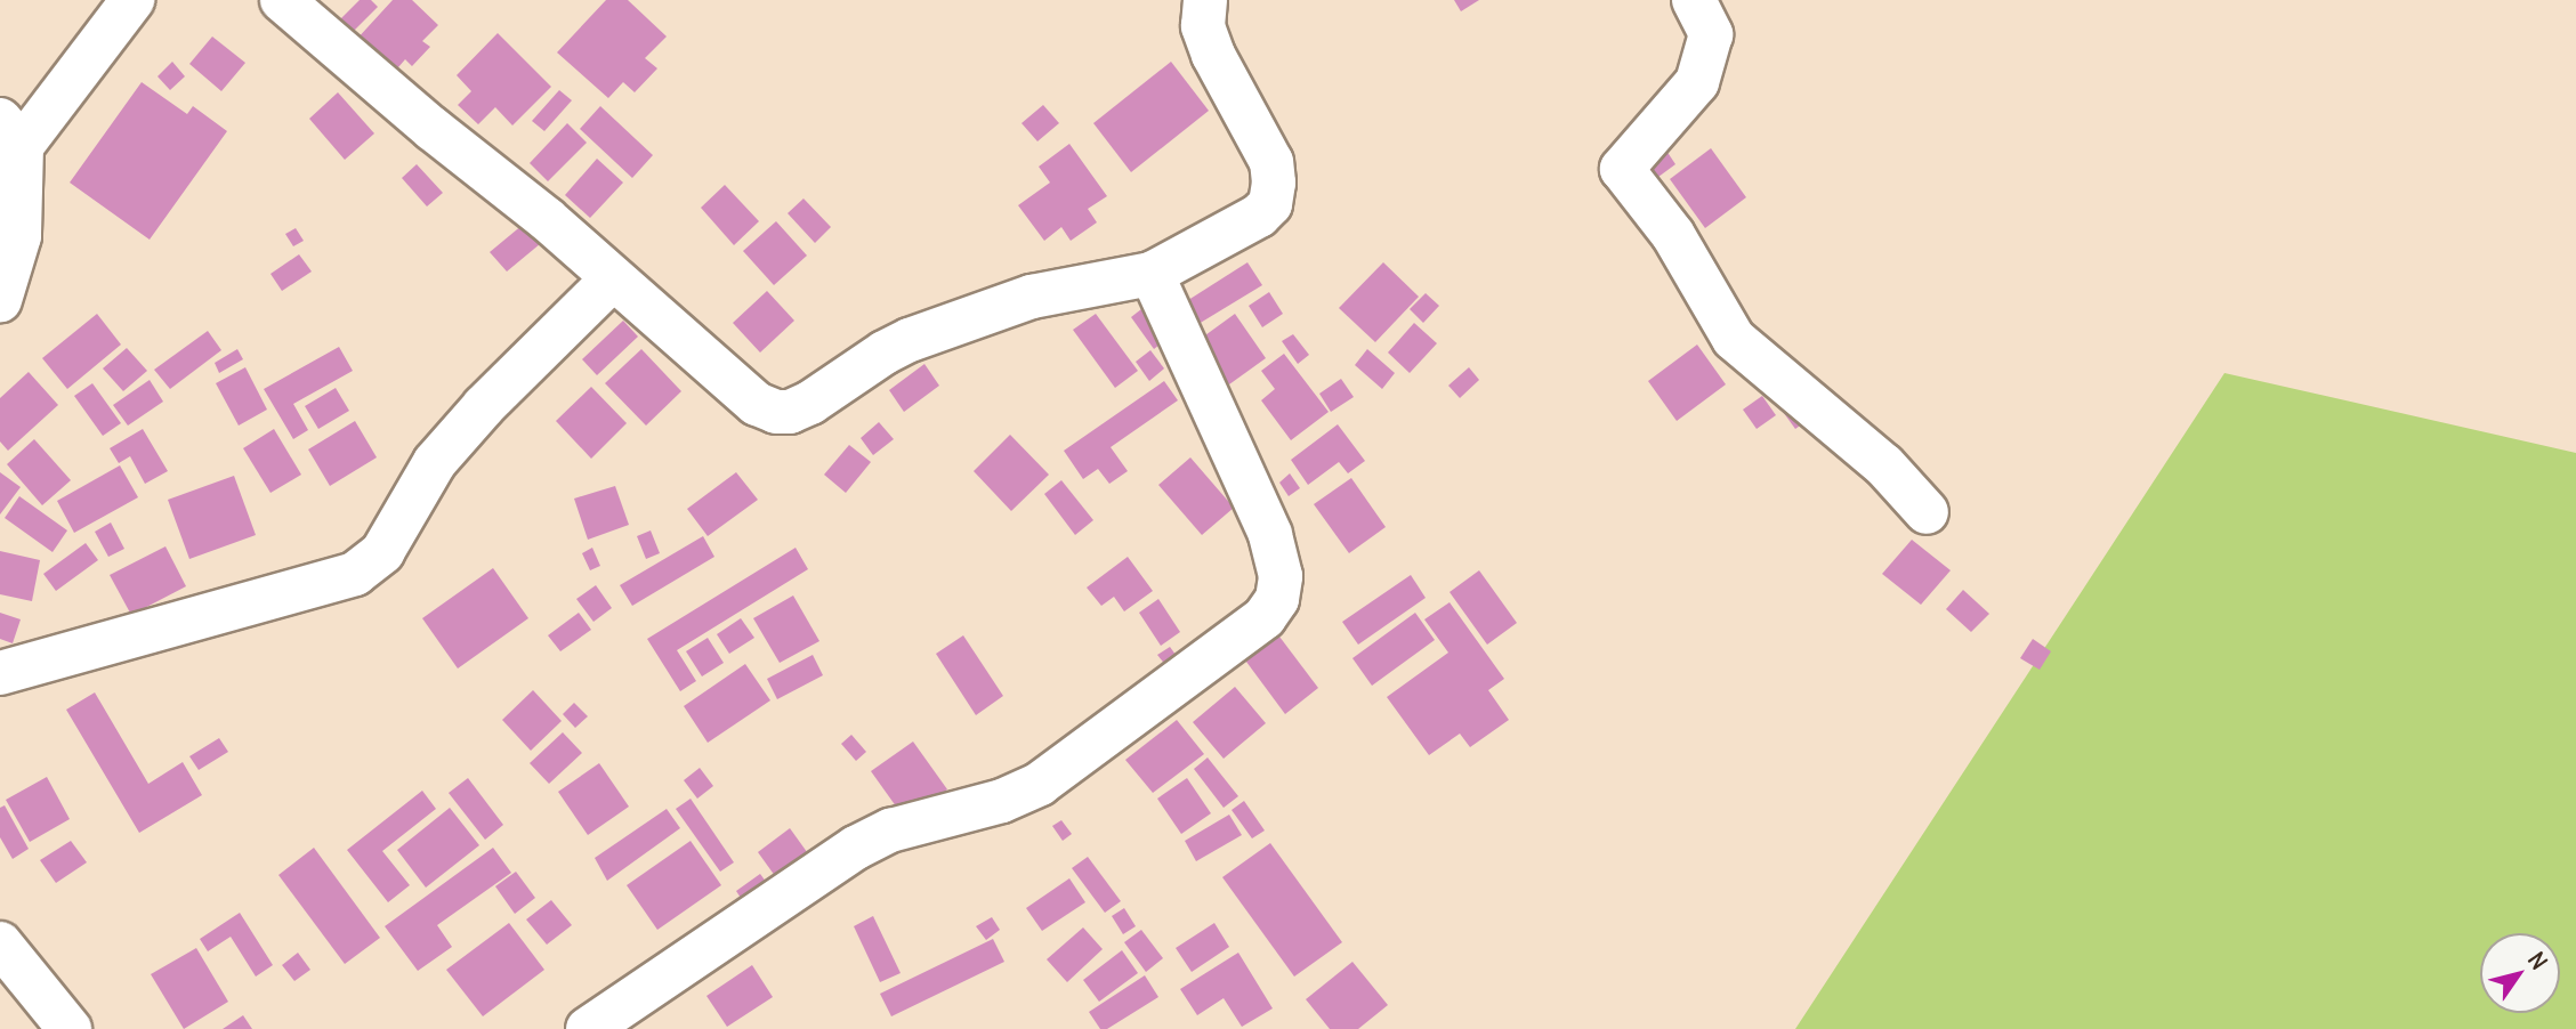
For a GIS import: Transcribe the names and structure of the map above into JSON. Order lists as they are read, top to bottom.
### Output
{
  "north": "top right"
}
